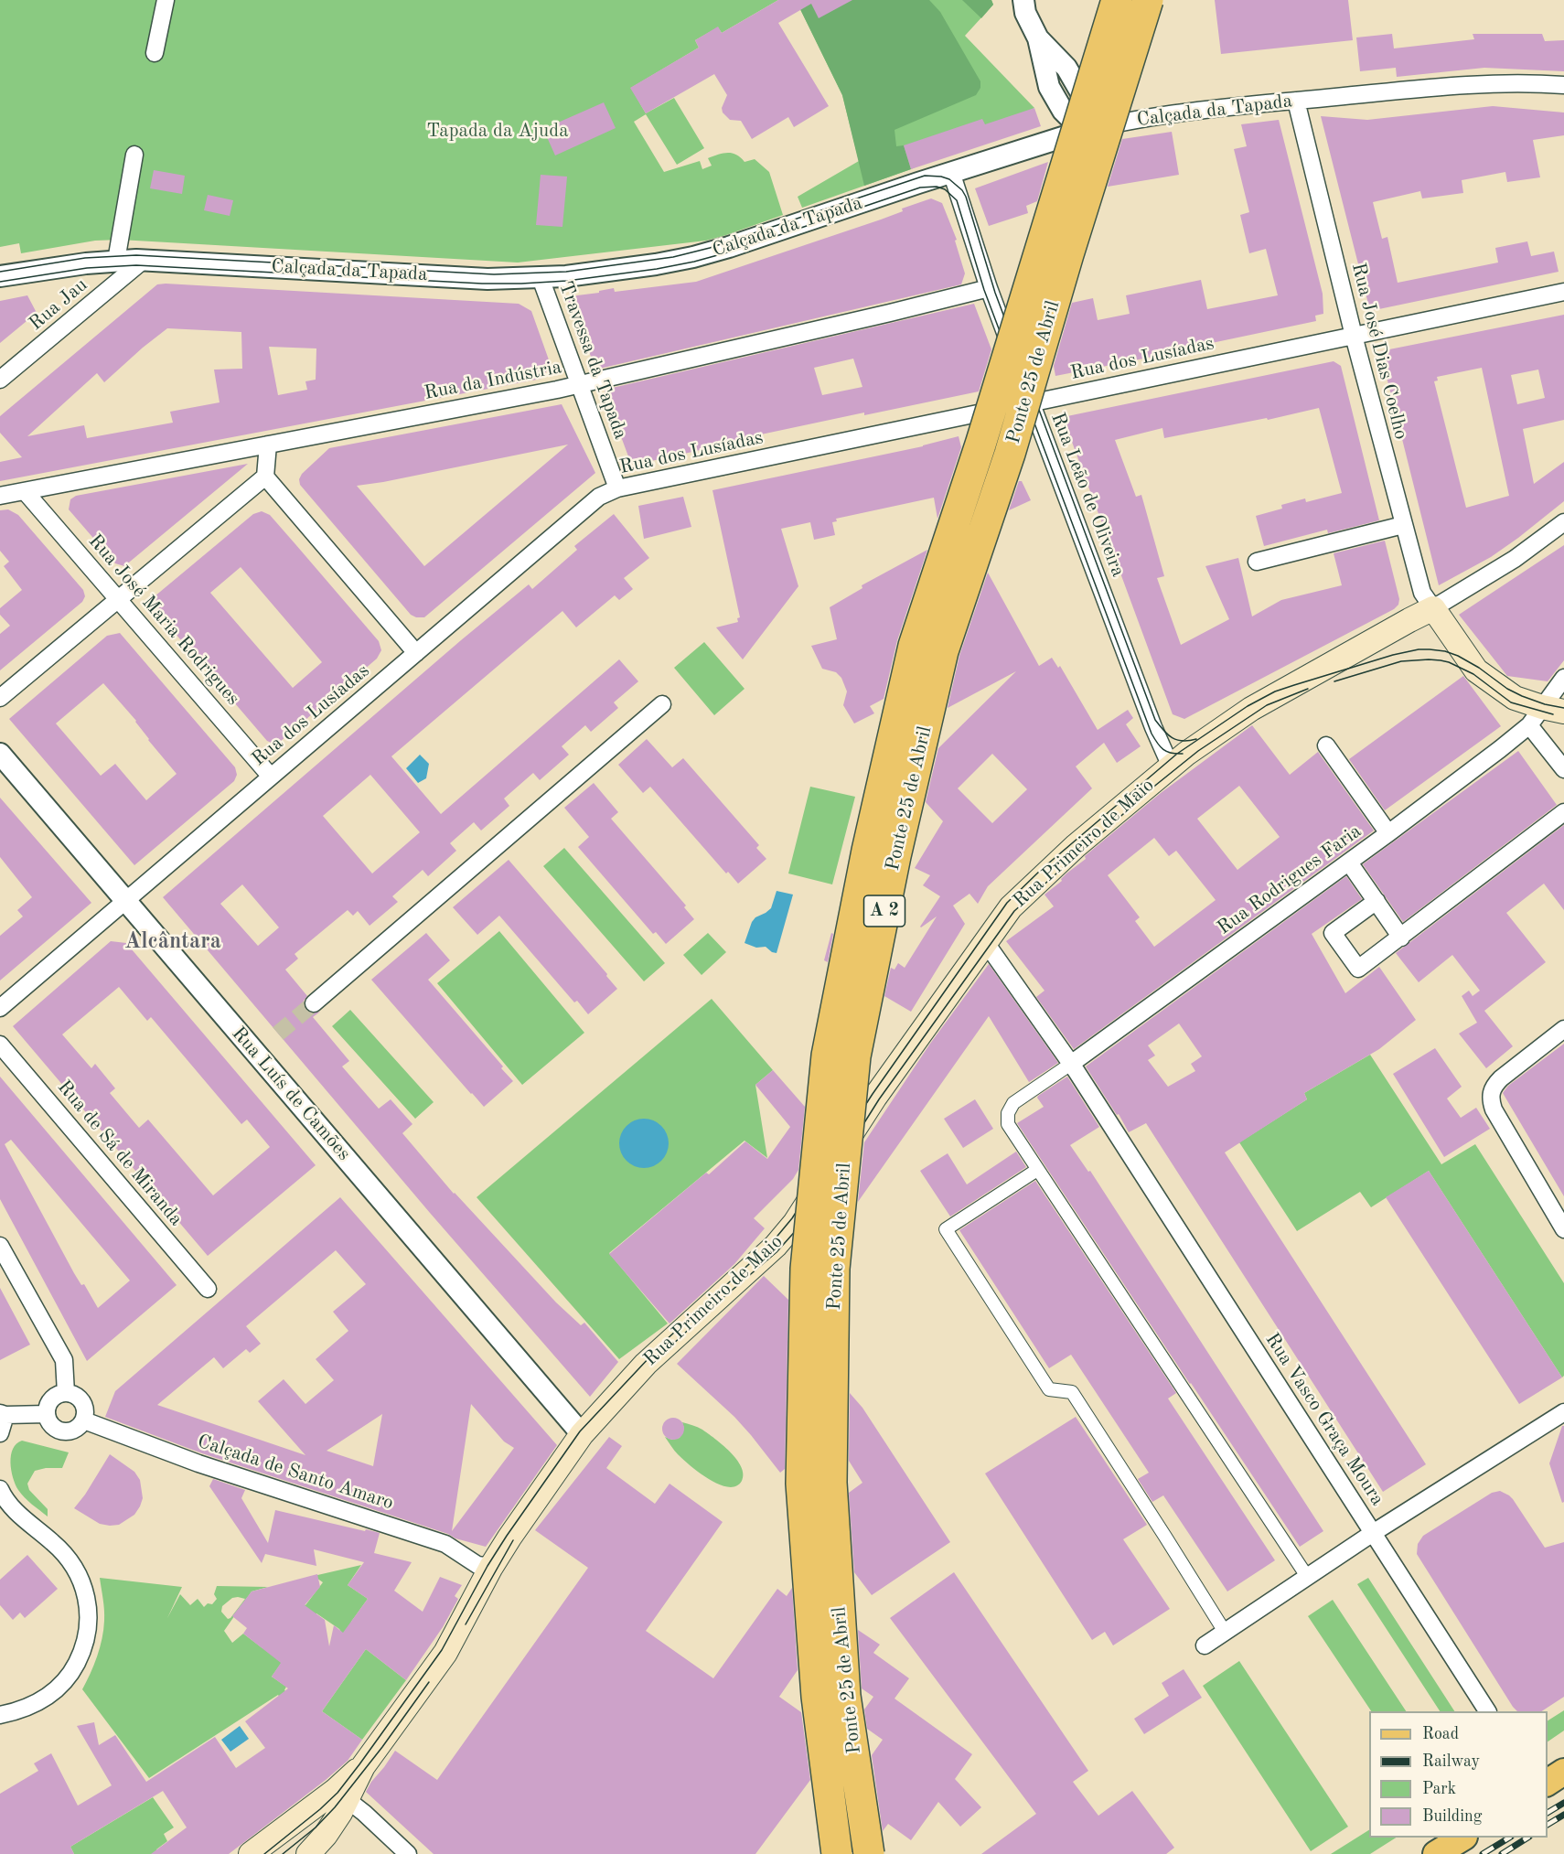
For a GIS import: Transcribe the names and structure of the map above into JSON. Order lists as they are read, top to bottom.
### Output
{
  "streets": {
    "highway": ["Ponte 25 de Abril", "A 2"],
    "main road": ["Rua Primeiro de Maio"],
    "street": [
      "Calçada da Tapada",
      "Rua Jau",
      "Rua José Dias Coelho",
      "Rua dos Lusíadas",
      "Travessa da Tapada",
      "Rua da Indústria",
      "Rua Leão de Oliveira",
      "Rua José Maria Rodrigues",
      "Rua Rodrigues Faria",
      "Rua Luís de Camões",
      "Rua de Sá de Miranda",
      "Rua Vasco Graça Moura",
      "Calçada de Santo Amaro"
    ]
  },
  "crossings": [
    ["Calçada da Tapada", "Rua Jau"],
    ["Calçada da Tapada", "Rua José Dias Coelho"],
    ["Calçada da Tapada", "Travessa da Tapada"],
    ["Calçada da Tapada", "Rua Leão de Oliveira"],
    ["Rua José Dias Coelho", "Rua dos Lusíadas"],
    ["Rua José Dias Coelho", "Rua Primeiro de Maio"],
    ["Rua dos Lusíadas", "Travessa da Tapada"],
    ["Rua dos Lusíadas", "Rua Leão de Oliveira"],
    ["Rua dos Lusíadas", "Rua José Maria Rodrigues"],
    ["Rua dos Lusíadas", "Rua Luís de Camões"],
    ["Travessa da Tapada", "Rua da Indústria"],
    ["Rua da Indústria", "Rua Leão de Oliveira"],
    ["Rua da Indústria", "Rua José Maria Rodrigues"],
    ["Rua Leão de Oliveira", "Rua Primeiro de Maio"],
    ["Rua Primeiro de Maio", "Rua Luís de Camões"],
    ["Rua Primeiro de Maio", "Calçada de Santo Amaro"],
    ["Rua Rodrigues Faria", "Rua Vasco Graça Moura"]
  ],
  "districts": ["Alcântara"],
  "parks": ["Tapada da Ajuda"],
  "legend": [
    "Road",
    "Railway",
    "Park",
    "Building"
  ]
}
